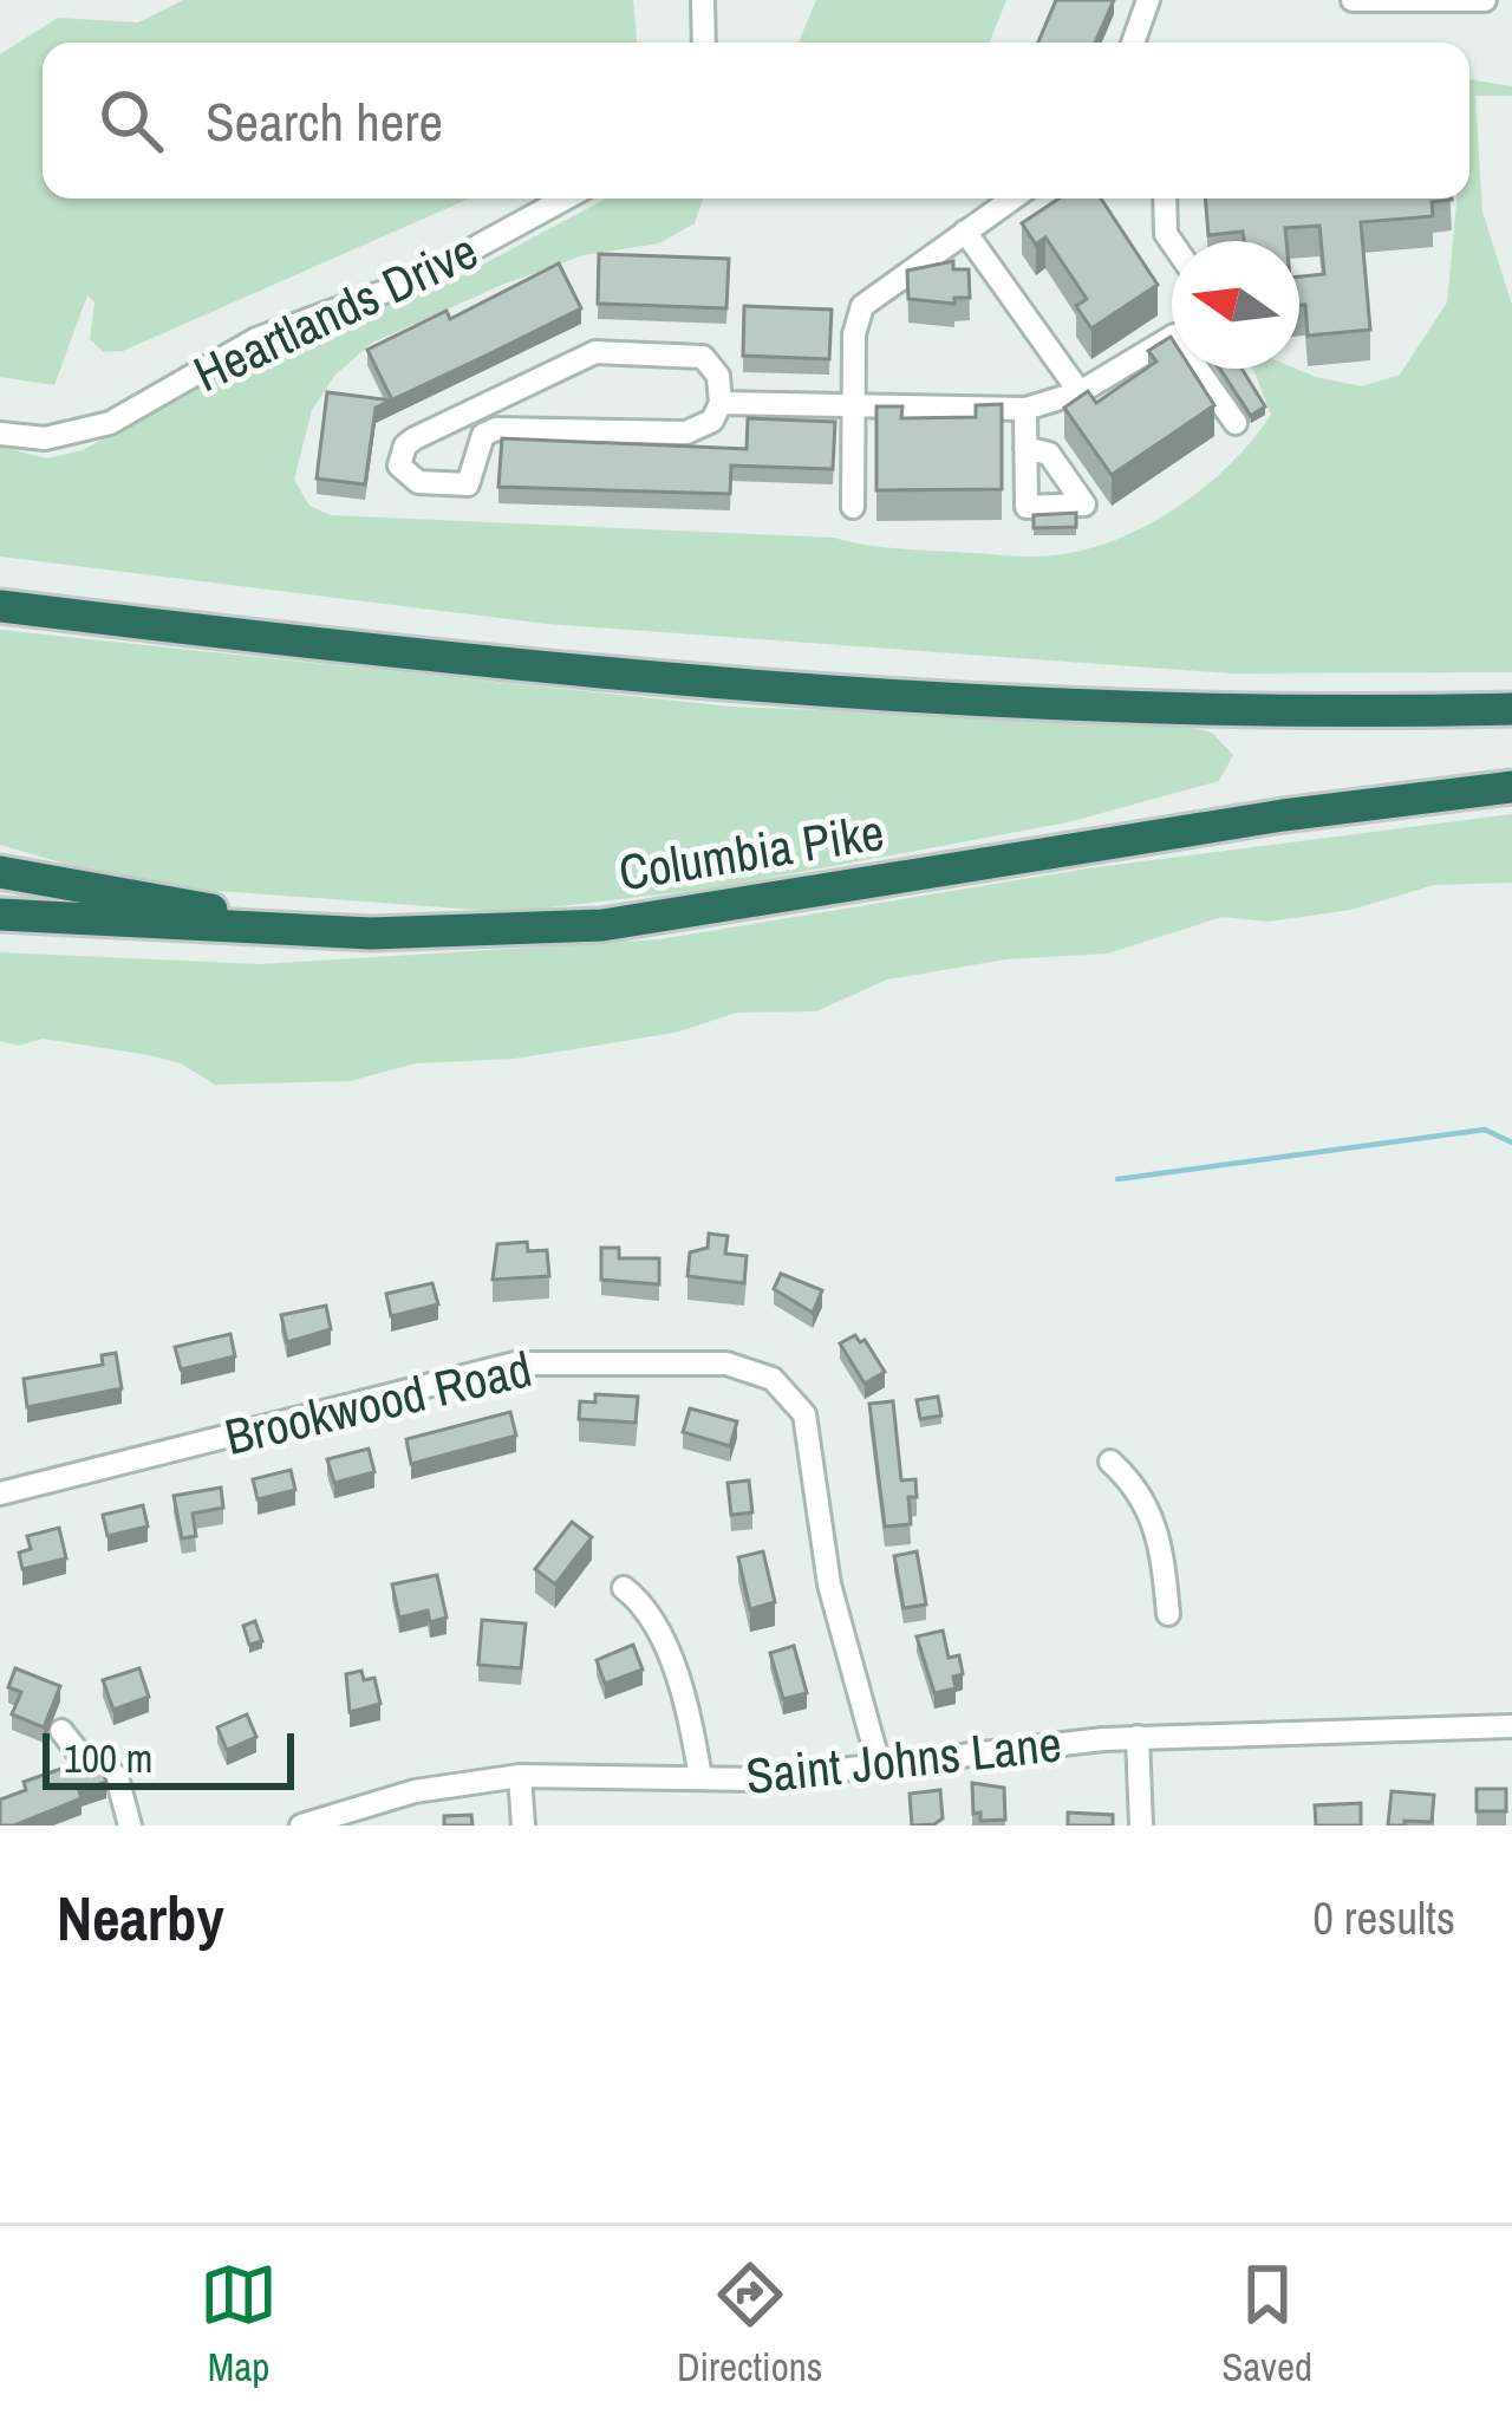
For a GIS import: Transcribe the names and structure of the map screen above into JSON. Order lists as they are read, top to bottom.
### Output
{
  "streets": {
    "highway": ["Columbia Pike"],
    "street": ["Heartlands Drive", "Brookwood Road", "Saint Johns Lane"]
  },
  "crossings": [
    ["Brookwood Road", "Saint Johns Lane"]
  ],
  "scale_bar": "100 m",
  "north": "left",
  "page": {
    "search": "Search here",
    "scale": "100 m",
    "heading": ["Nearby", "0 results"],
    "nav": ["Map", "Directions", "Saved"]
  }
}
